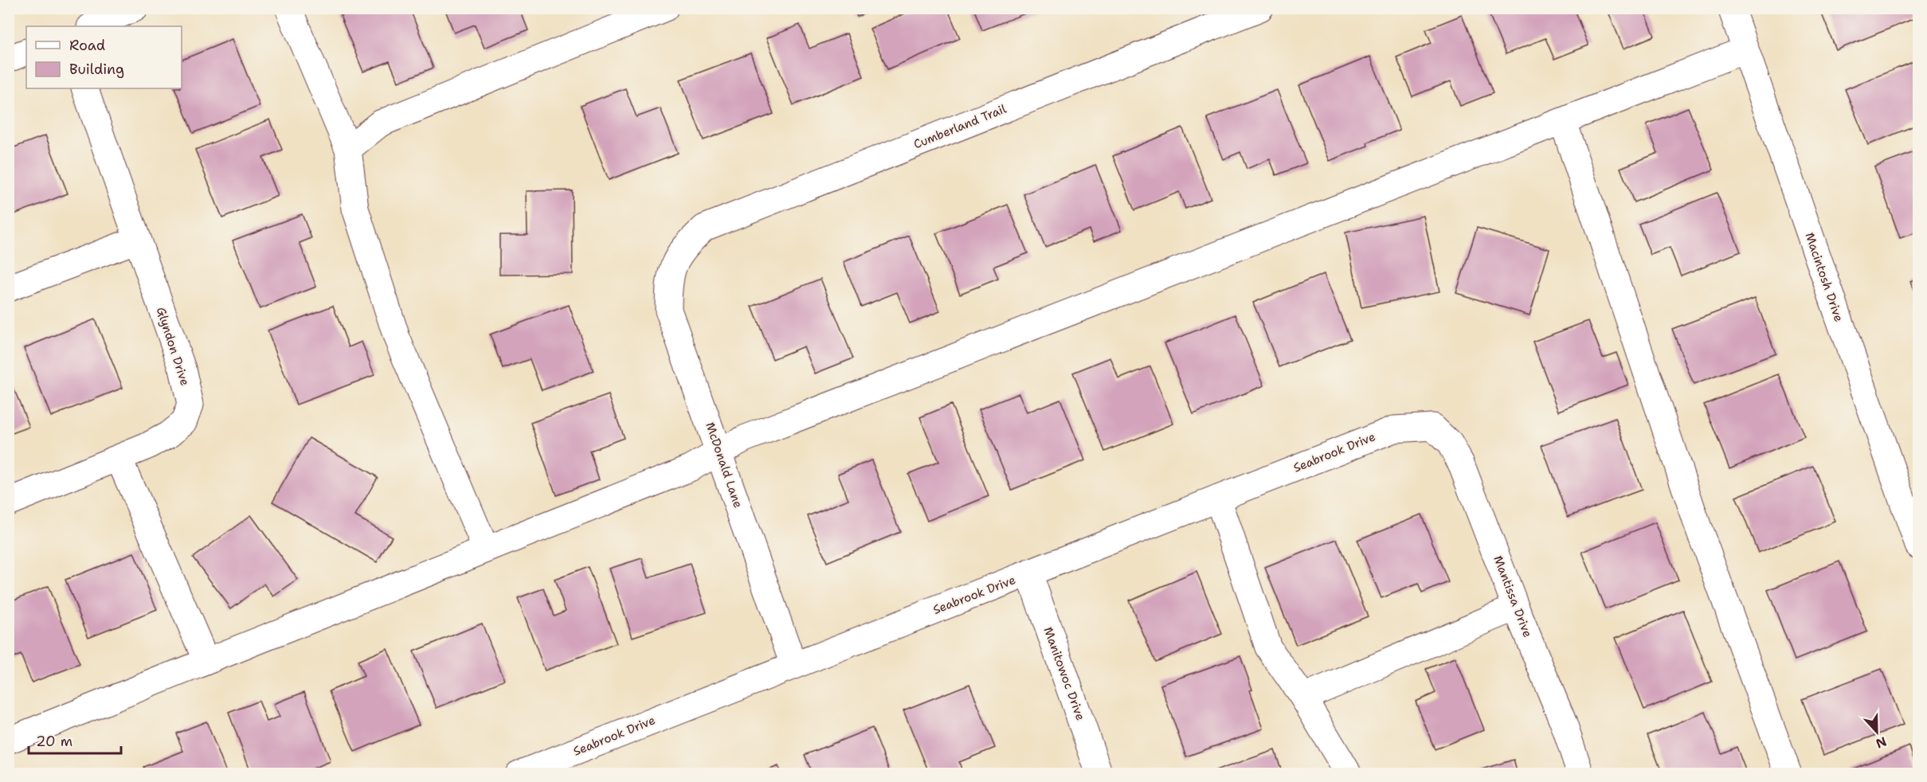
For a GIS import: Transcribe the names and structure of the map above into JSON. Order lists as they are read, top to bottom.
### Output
{
  "streets": {
    "street": [
      "Cumberland Trail",
      "Macintosh Drive",
      "Glyndon Drive",
      "Seabrook Drive",
      "McDonald Lane",
      "Mantissa Drive",
      "Manitowoc Drive"
    ]
  },
  "crossings": [
    ["Cumberland Trail", "McDonald Lane"],
    ["Seabrook Drive", "McDonald Lane"],
    ["Seabrook Drive", "Mantissa Drive"],
    ["Seabrook Drive", "Manitowoc Drive"]
  ],
  "legend": ["Road", "Building"],
  "scale_bar": "20 m",
  "north": "bottom"
}
